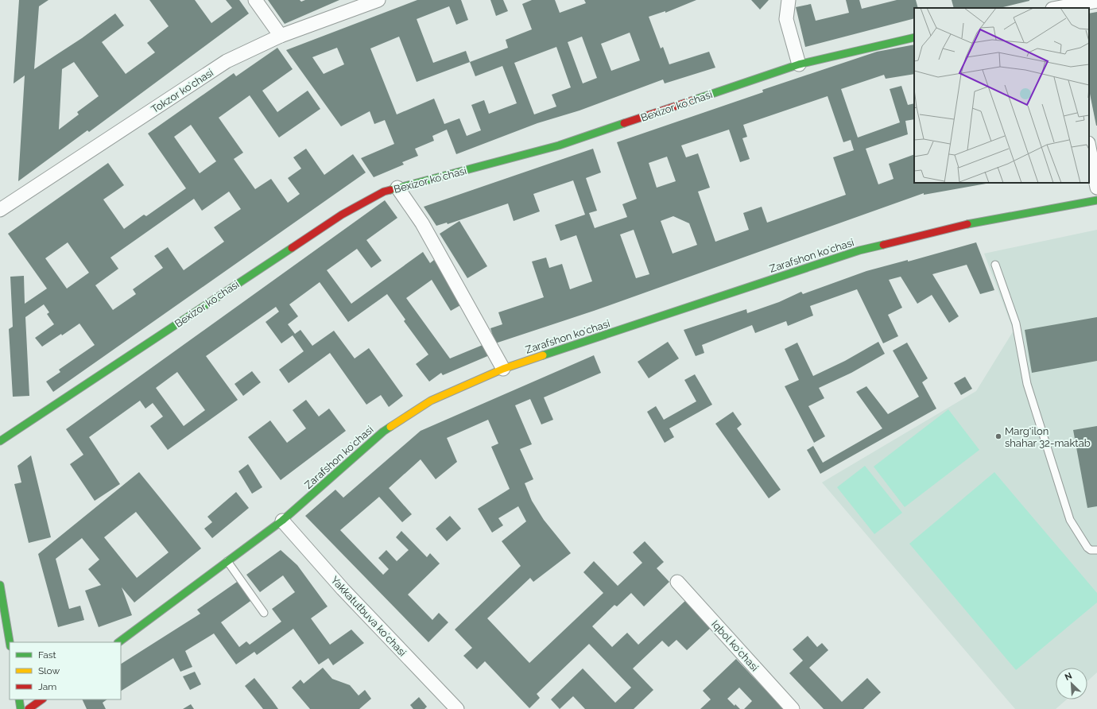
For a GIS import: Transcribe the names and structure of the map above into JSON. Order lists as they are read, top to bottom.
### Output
{
  "streets": {
    "main road": ["Bexizor koʻchasi", "Zarafshon koʻchasi"],
    "street": ["Tokzor koʻchasi", "Yakkatutbuva koʻchasi", "Iqbol koʻchasi"]
  },
  "crossings": [
    ["Zarafshon koʻchasi", "Yakkatutbuva koʻchasi"]
  ],
  "places": ["Marg'ilon shahar 32-maktab"],
  "legend": ["Fast", "Slow", "Jam"],
  "north": "top left"
}
